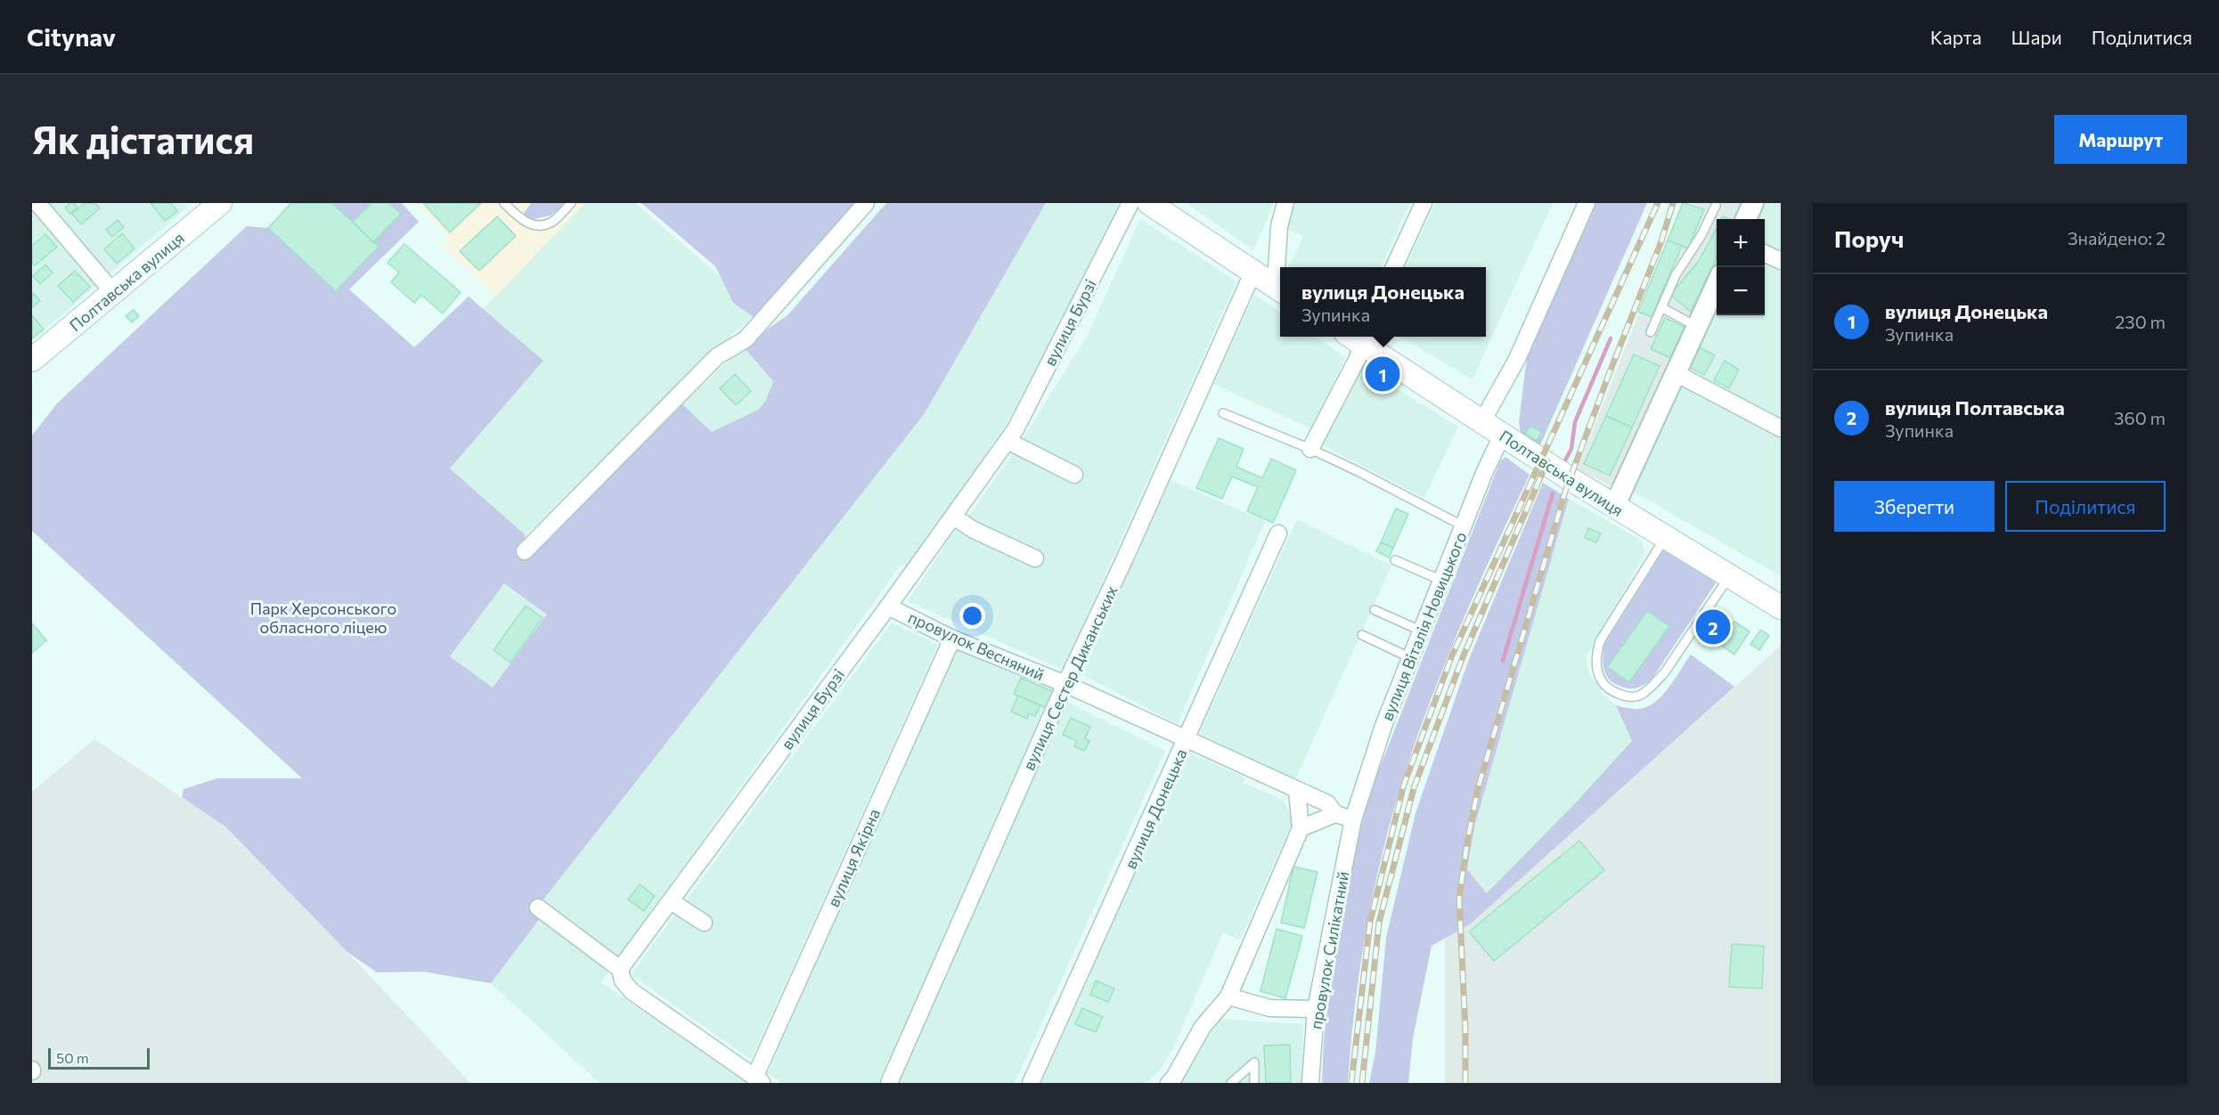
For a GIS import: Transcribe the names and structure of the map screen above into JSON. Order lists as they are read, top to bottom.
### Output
{
  "streets": {
    "main road": ["Полтавська вулиця"],
    "street": [
      "вулиця Бурзі",
      "вулиця Віталія Новицького",
      "провулок Весняний",
      "вулиця Сестер Диканських",
      "вулиця Донецька",
      "вулиця Якірна",
      "провулок Силікатний"
    ]
  },
  "crossings": [
    ["Полтавська вулиця", "вулиця Віталія Новицького"],
    ["вулиця Бурзі", "провулок Весняний"],
    ["вулиця Віталія Новицького", "провулок Весняний"],
    ["вулиця Віталія Новицького", "провулок Силікатний"],
    ["провулок Весняний", "вулиця Сестер Диканських"],
    ["провулок Весняний", "вулиця Донецька"],
    ["провулок Весняний", "вулиця Якірна"],
    ["провулок Весняний", "провулок Силікатний"]
  ],
  "parks": ["Парк Херсонського обласного ліцею"],
  "scale_bar": "50 m",
  "page": {
    "header": "Citynav",
    "nav": ["Карта", "Шари", "Поділитися"],
    "buttons": [
      "Маршрут",
      ["Зберегти", "Поділитися"]
    ],
    "title": "Як дістатися",
    "heading": ["Поруч", "Знайдено: 2"],
    "map_buttons": ["+", "−"],
    "popup": ["вулиця Донецька", "Зупинка"],
    "list": [
      {
        "mark": "1",
        "name": "вулиця Донецька",
        "note": "Зупинка",
        "value": "230 m"
      },
      {
        "mark": "2",
        "name": "вулиця Полтавська",
        "note": "Зупинка",
        "value": "360 m"
      }
    ],
    "pins": ["1", "2"],
    "scale": "50 m"
  }
}
